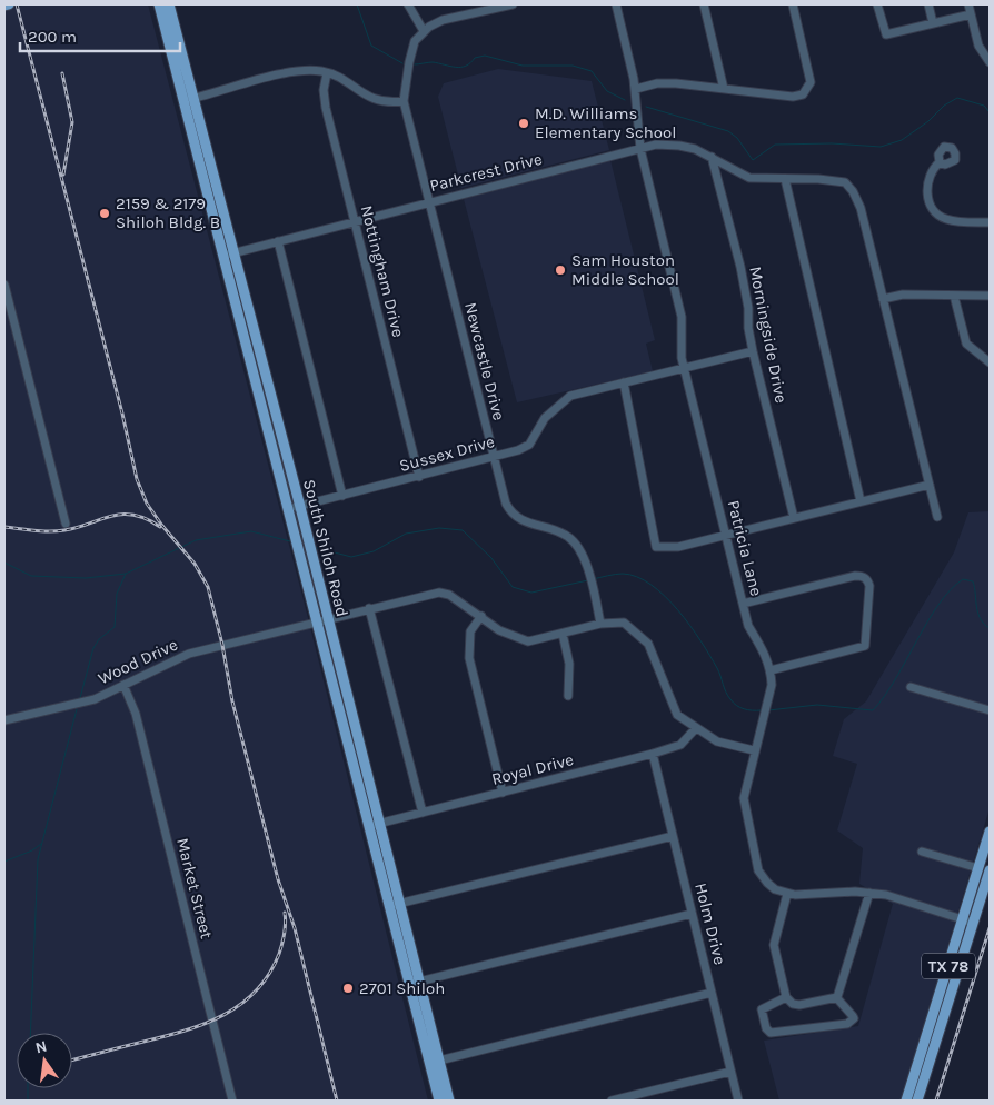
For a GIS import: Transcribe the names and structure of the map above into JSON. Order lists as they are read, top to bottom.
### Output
{
  "streets": {
    "main road": ["South Shiloh Road", "TX 78"],
    "street": [
      "Parkcrest Drive",
      "Nottingham Drive",
      "Morningside Drive",
      "Newcastle Drive",
      "Sussex Drive",
      "Patricia Lane",
      "Wood Drive",
      "Royal Drive",
      "Market Street",
      "Holm Drive"
    ]
  },
  "crossings": [
    ["Parkcrest Drive", "Nottingham Drive"],
    ["Parkcrest Drive", "Morningside Drive"],
    ["Parkcrest Drive", "Newcastle Drive"],
    ["Parkcrest Drive", "South Shiloh Road"],
    ["Parkcrest Drive", "Patricia Lane"],
    ["Nottingham Drive", "Sussex Drive"],
    ["Morningside Drive", "Sussex Drive"],
    ["Newcastle Drive", "Sussex Drive"],
    ["Newcastle Drive", "Wood Drive"],
    ["Sussex Drive", "South Shiloh Road"],
    ["Sussex Drive", "Patricia Lane"],
    ["South Shiloh Road", "Wood Drive"],
    ["South Shiloh Road", "Royal Drive"],
    ["Patricia Lane", "Wood Drive"],
    ["Wood Drive", "Royal Drive"],
    ["Wood Drive", "Market Street"],
    ["Royal Drive", "Holm Drive"]
  ],
  "places": [
    "M.D. Williams Elementary School",
    "2159 & 2179 Shiloh Bldg. B",
    "Sam Houston Middle School",
    "2701 Shiloh"
  ],
  "scale_bar": "200 m",
  "north": "top"
}
